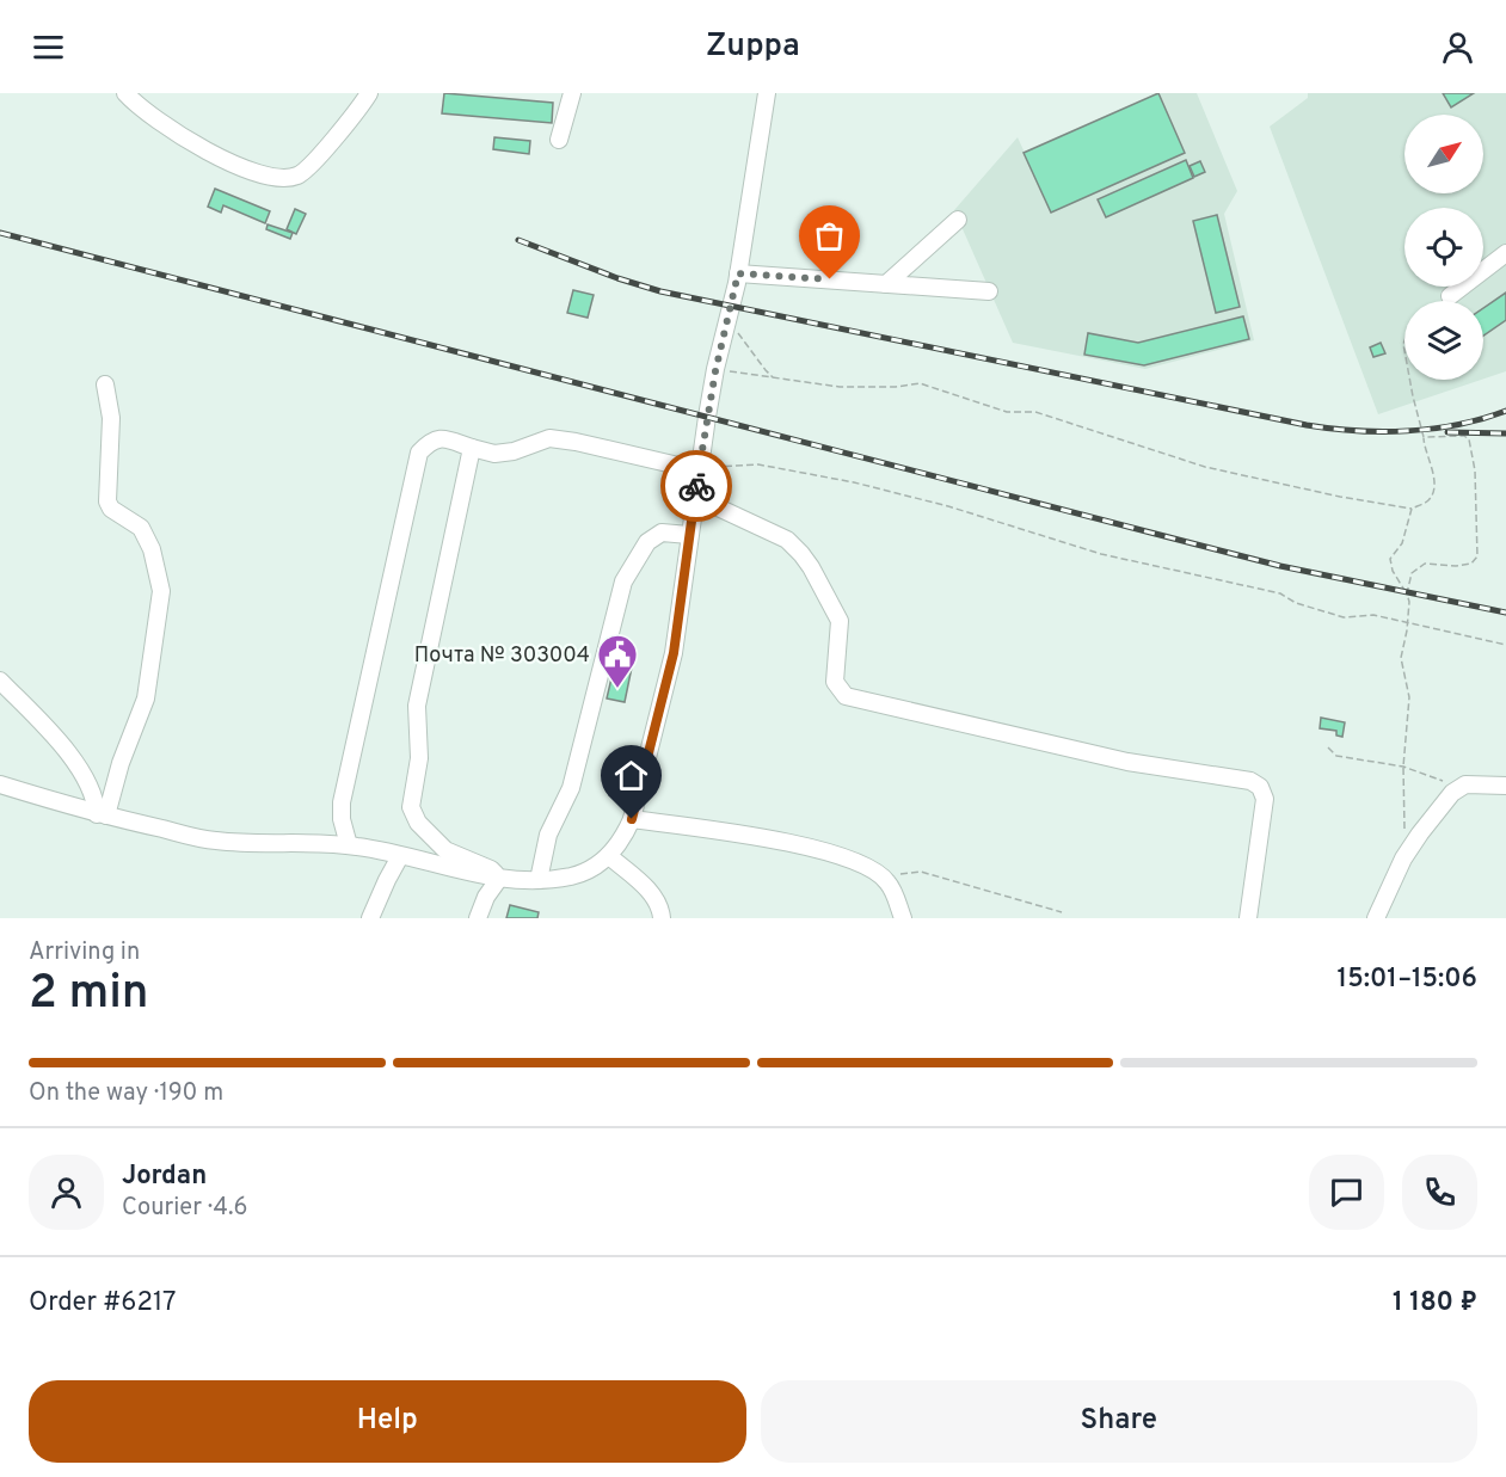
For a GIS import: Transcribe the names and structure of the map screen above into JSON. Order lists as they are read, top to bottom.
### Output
{
  "places": {
    "public building": ["Почта № 303004"]
  },
  "north": "top right",
  "page": {
    "header": "Zuppa",
    "heading": ["2 min", "Arriving in", "15:01–15:06"],
    "panel": [
      "Jordan",
      "Courier · 4.6",
      "Order #6217",
      "1 180 ₽"
    ],
    "bar": "On the way · 190 m",
    "buttons": ["Help", "Share"]
  }
}
